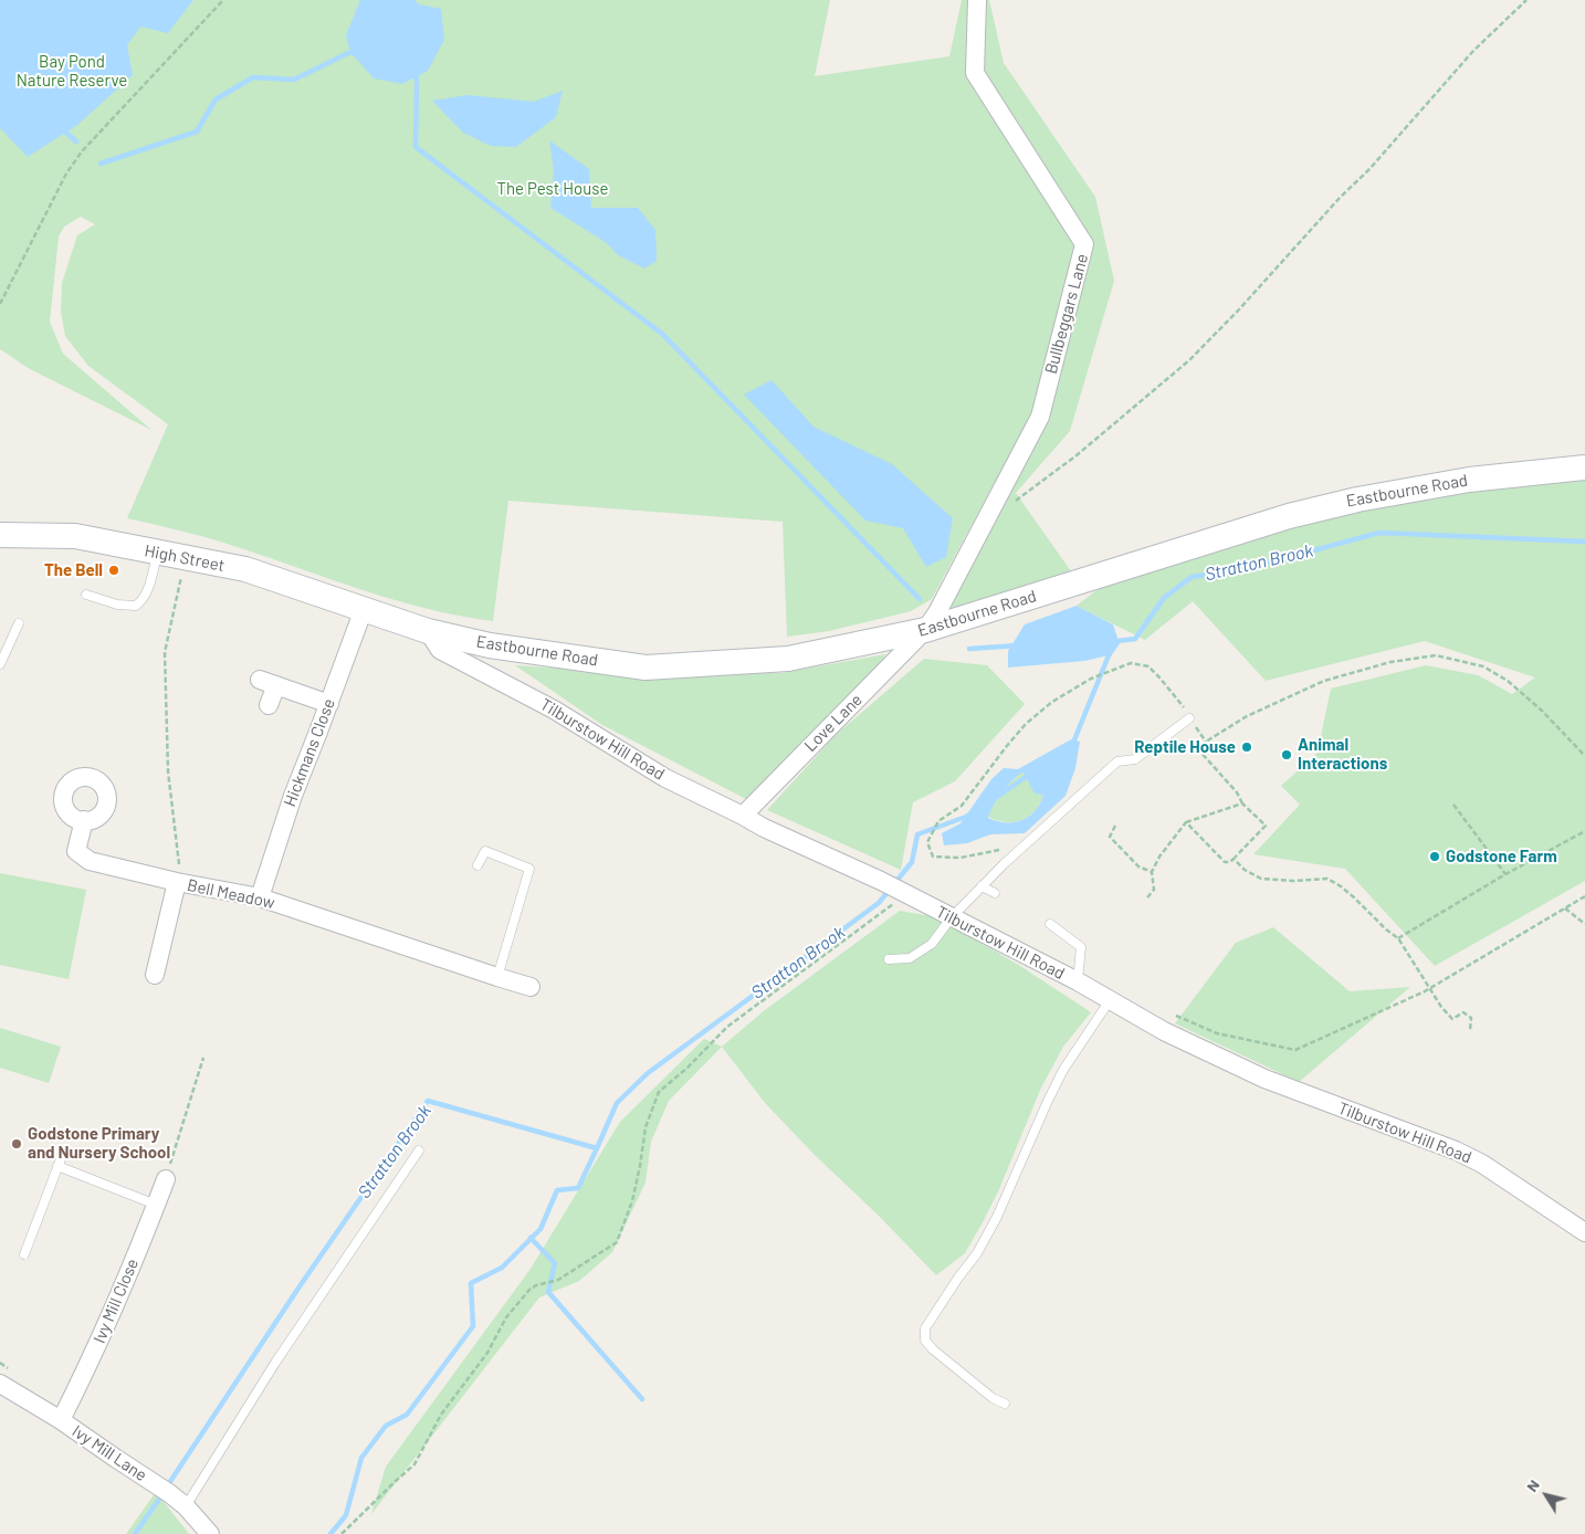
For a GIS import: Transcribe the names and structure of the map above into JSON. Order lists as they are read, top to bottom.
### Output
{
  "streets": {
    "main road": ["Eastbourne Road", "High Street"],
    "street": [
      "Bullbeggars Lane",
      "Love Lane",
      "Tilburstow Hill Road",
      "Hickmans Close",
      "Bell Meadow",
      "Ivy Mill Close",
      "Ivy Mill Lane"
    ]
  },
  "crossings": [
    ["Bullbeggars Lane", "Eastbourne Road"],
    ["Bullbeggars Lane", "Love Lane"],
    ["Eastbourne Road", "High Street"],
    ["Eastbourne Road", "Love Lane"],
    ["Eastbourne Road", "Tilburstow Hill Road"],
    ["Eastbourne Road", "Hickmans Close"],
    ["High Street", "Hickmans Close"],
    ["Love Lane", "Tilburstow Hill Road"],
    ["Hickmans Close", "Bell Meadow"],
    ["Ivy Mill Close", "Ivy Mill Lane"]
  ],
  "water": ["Stratton Brook"],
  "parks": ["Bay Pond Nature Reserve", "The Pest House"],
  "places": [
    "The Bell",
    "Reptile House",
    "Animal Interactions",
    "Godstone Farm",
    "Godstone Primary and Nursery School"
  ],
  "north": "top left"
}
